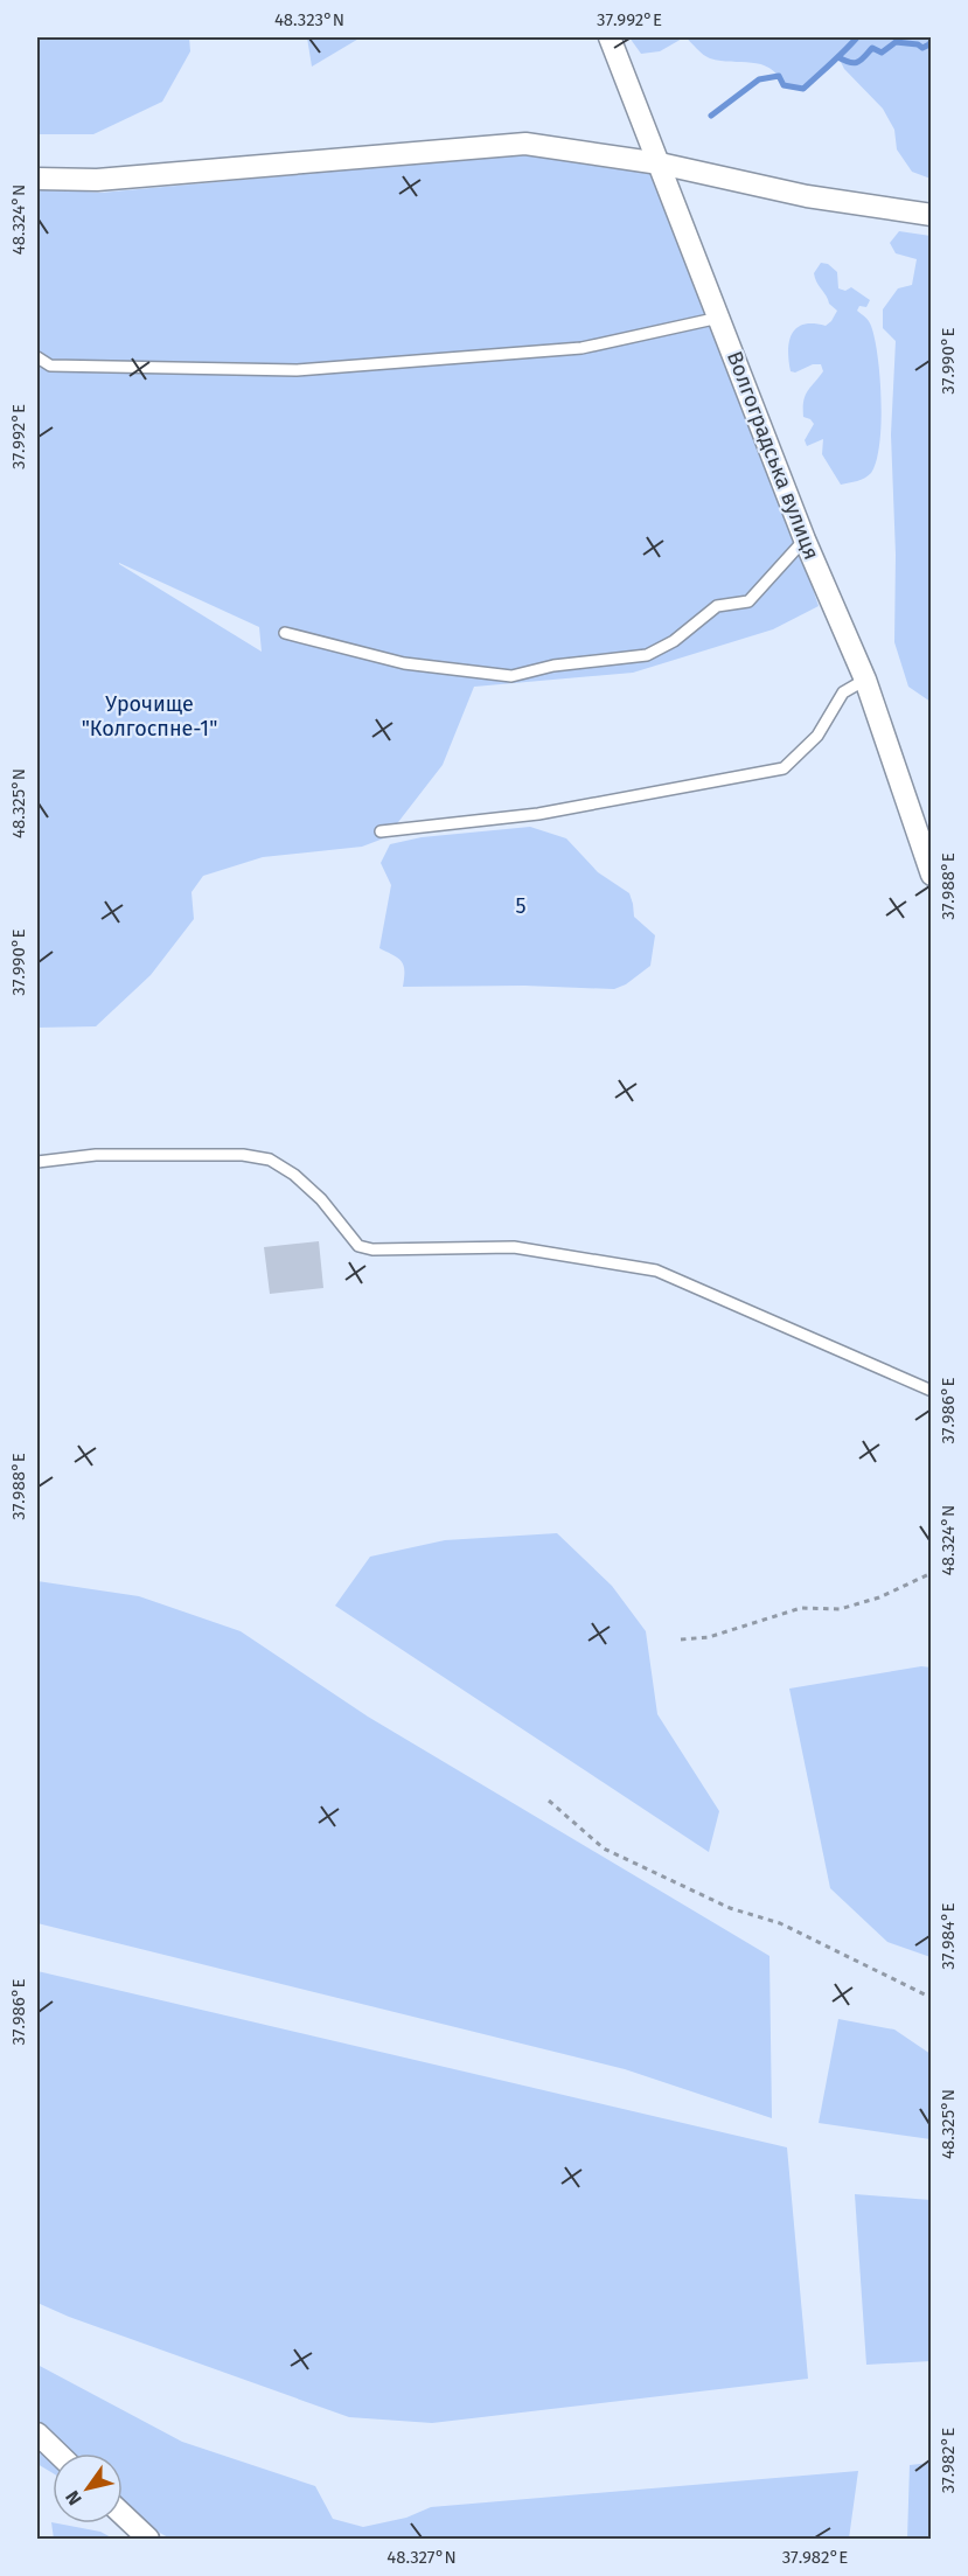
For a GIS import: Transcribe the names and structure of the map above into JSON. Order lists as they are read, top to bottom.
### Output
{
  "streets": {
    "street": ["Волгоградська вулиця"]
  },
  "parks": ["Урочище \"Колгоспне-1\"", "5"],
  "north": "bottom left",
  "coordinates": [
    "48.323°N",
    "37.992°E",
    "48.324°N",
    "37.990°E",
    "48.325°N",
    "37.988°E",
    "37.986°E",
    "37.984°E",
    "37.982°E",
    "48.327°N"
  ]
}
